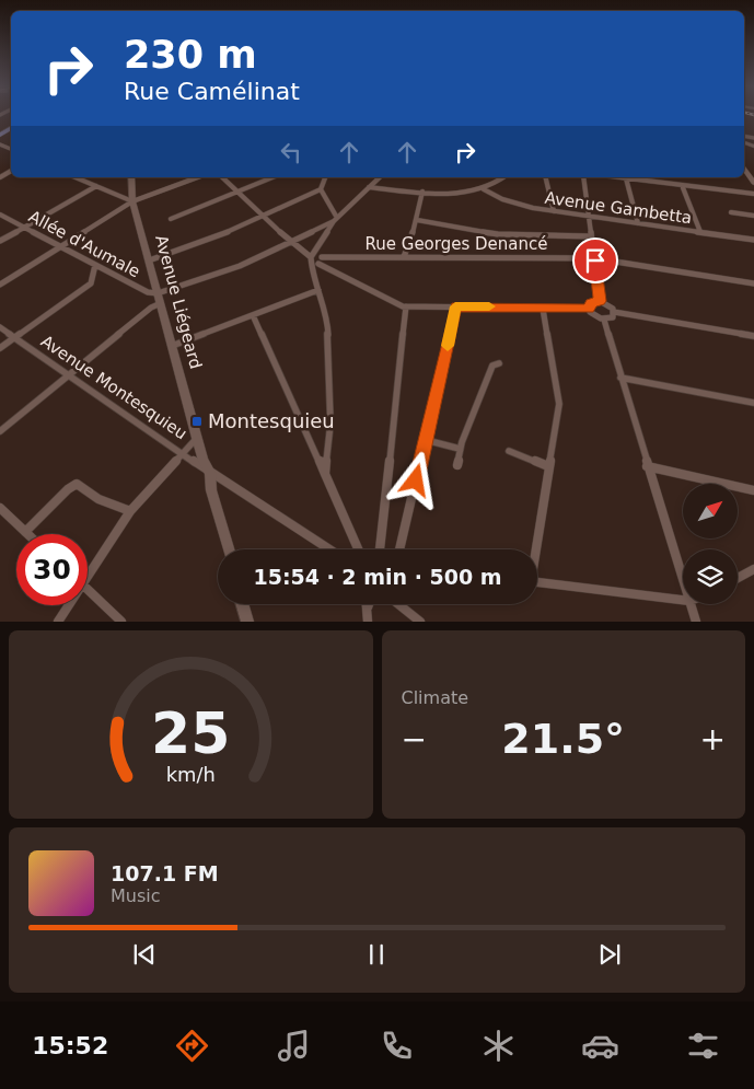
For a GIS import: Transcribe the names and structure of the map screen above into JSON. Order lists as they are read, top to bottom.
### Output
{
  "streets": {
    "street": [
      "Avenue Gambetta",
      "Allée d'Aumale",
      "Rue Georges Denancé",
      "Avenue Liégeard",
      "Avenue Montesquieu"
    ]
  },
  "crossings": [
    ["Allée d'Aumale", "Avenue Liégeard"],
    ["Avenue Liégeard", "Avenue Montesquieu"]
  ],
  "places": {
    "transit": ["Montesquieu"]
  },
  "north": "top right",
  "page": {
    "turn": ["230 m", "Rue Camélinat"],
    "limit": "30",
    "trip": "15:54 · 2 min · 500 m",
    "tile": "Climate",
    "heat": ["−", "21.5°", "+"],
    "song": ["107.1 FM", "Music"],
    "tabs": "15:52",
    "gauge": ["25", "km/h"]
  }
}
